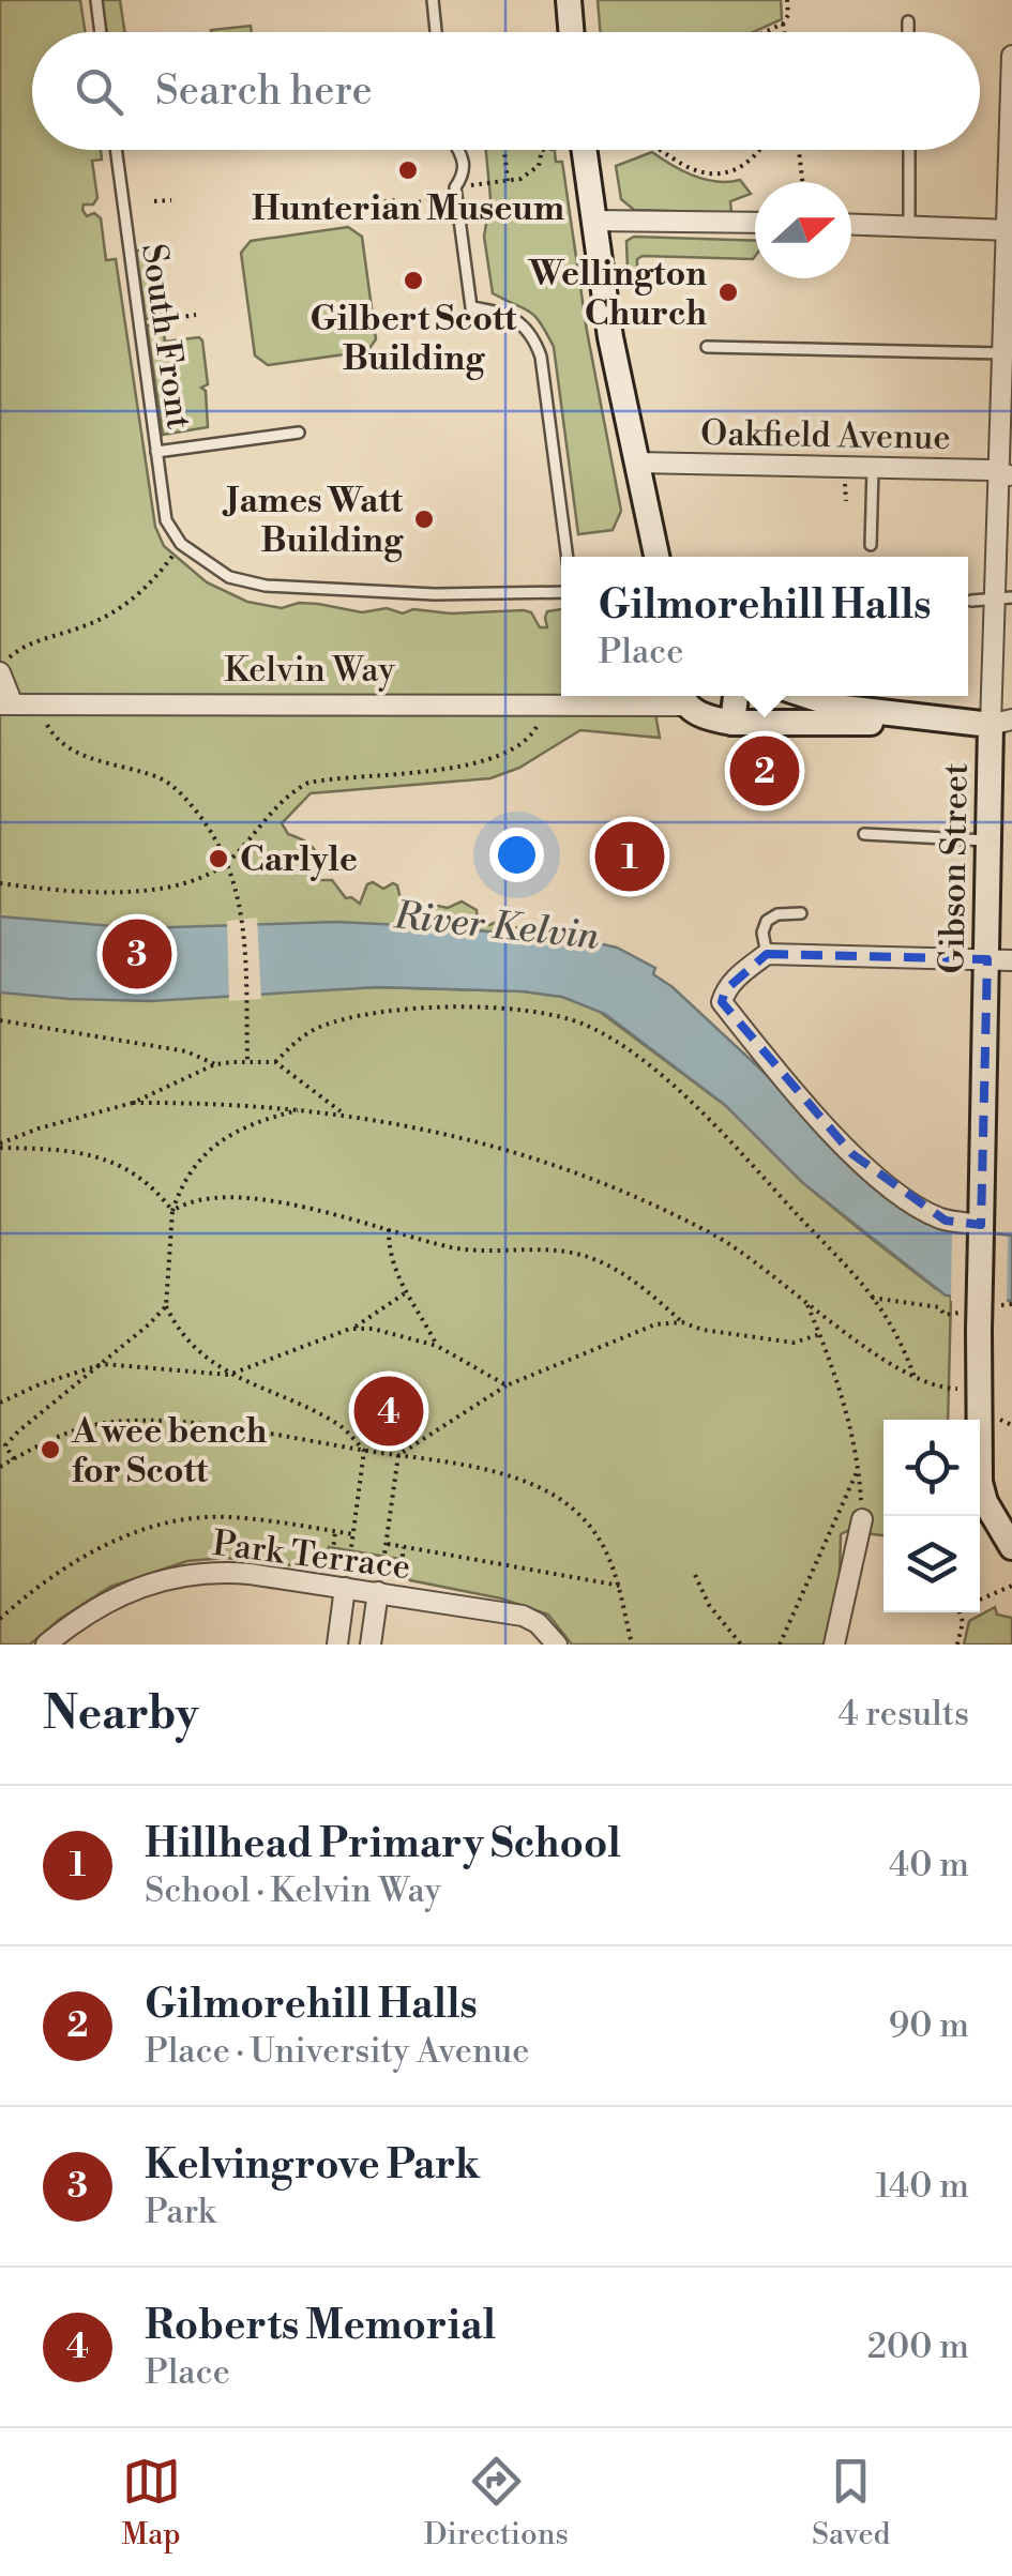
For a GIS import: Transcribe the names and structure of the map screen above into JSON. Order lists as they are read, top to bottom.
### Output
{
  "streets": {
    "street": [
      "Oakfield Avenue",
      "Kelvin Way",
      "Gibson Street",
      "Park Terrace"
    ],
    "lane": ["South Front"]
  },
  "crossings": [
    ["Oakfield Avenue", "Gibson Street"]
  ],
  "water": ["River Kelvin"],
  "places": [
    "Hunterian Museum",
    "Gilbert Scott Building",
    "Wellington Church",
    "James Watt Building",
    "Carlyle",
    "A wee bench for Scott"
  ],
  "north": "right",
  "page": {
    "search": "Search here",
    "popup": ["Gilmorehill Halls", "Place"],
    "pins": [
      "2",
      "1",
      "3",
      "4"
    ],
    "heading": ["Nearby", "4 results"],
    "list": [
      {
        "mark": "1",
        "name": "Hillhead Primary School",
        "note": "School · Kelvin Way",
        "value": "40 m"
      },
      {
        "mark": "2",
        "name": "Gilmorehill Halls",
        "note": "Place · University Avenue",
        "value": "90 m"
      },
      {
        "mark": "3",
        "name": "Kelvingrove Park",
        "note": "Park",
        "value": "140 m"
      },
      {
        "mark": "4",
        "name": "Roberts Memorial",
        "note": "Place",
        "value": "200 m"
      }
    ],
    "nav": ["Map", "Directions", "Saved"]
  }
}
